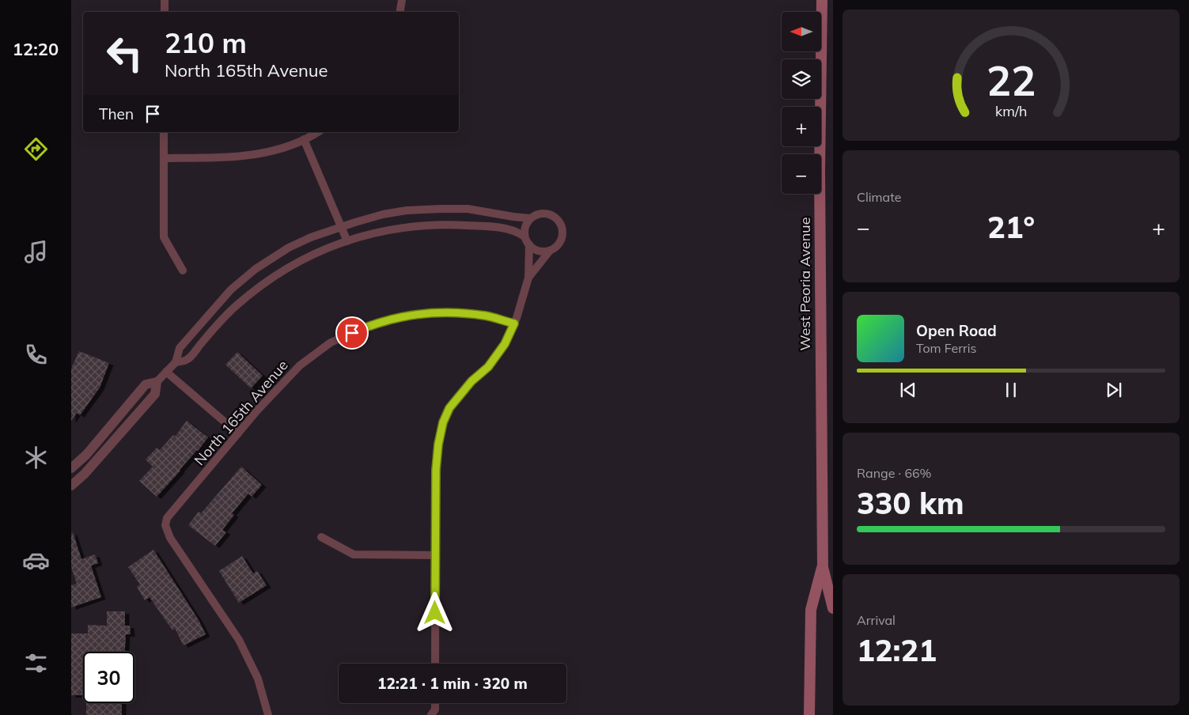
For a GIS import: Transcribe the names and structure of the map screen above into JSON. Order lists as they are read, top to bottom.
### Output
{
  "streets": {
    "main road": ["West Peoria Avenue"],
    "street": ["North 165th Avenue"]
  },
  "north": "left",
  "page": {
    "tabs": "12:20",
    "map_buttons": ["+", "−"],
    "turn": ["210 m", "North 165th Avenue"],
    "then": "Then",
    "tile": [
      "Climate",
      ["Range · 66%", "330 km"],
      ["Arrival", "12:21"]
    ],
    "heat": ["−", "21°", "+"],
    "song": ["Open Road", "Tom Ferris"],
    "limit": "30",
    "trip": "12:21 · 1 min · 320 m",
    "gauge": ["22", "km/h"]
  }
}
